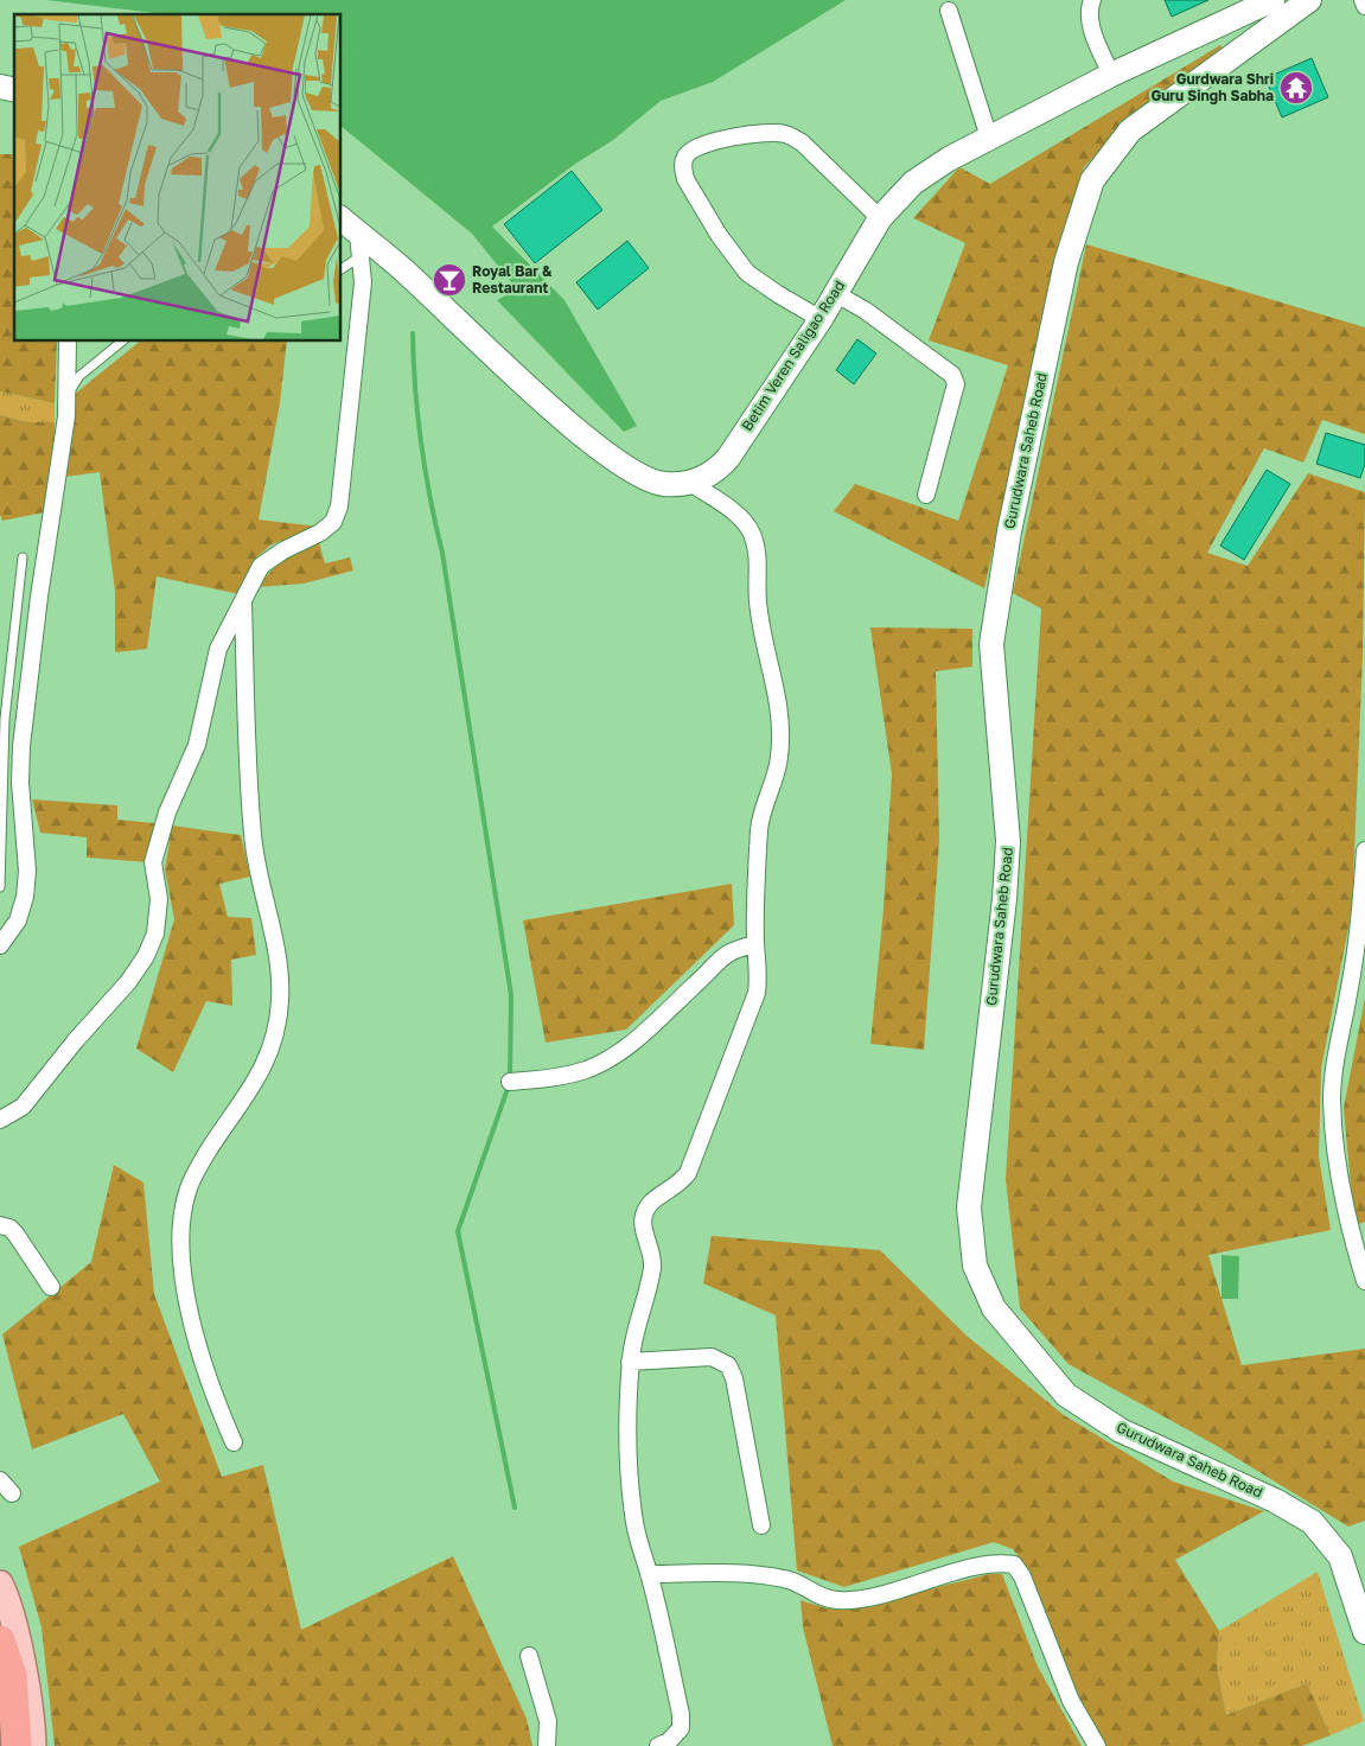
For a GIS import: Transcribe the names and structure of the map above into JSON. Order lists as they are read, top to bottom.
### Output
{
  "streets": {
    "street": ["Betim Veren Saligao Road", "Gurudwara Saheb Road"]
  },
  "places": {
    "temple": ["Gurdwara Shri Guru Singh Sabha"],
    "bar": ["Royal Bar & Restaurant"]
  }
}
